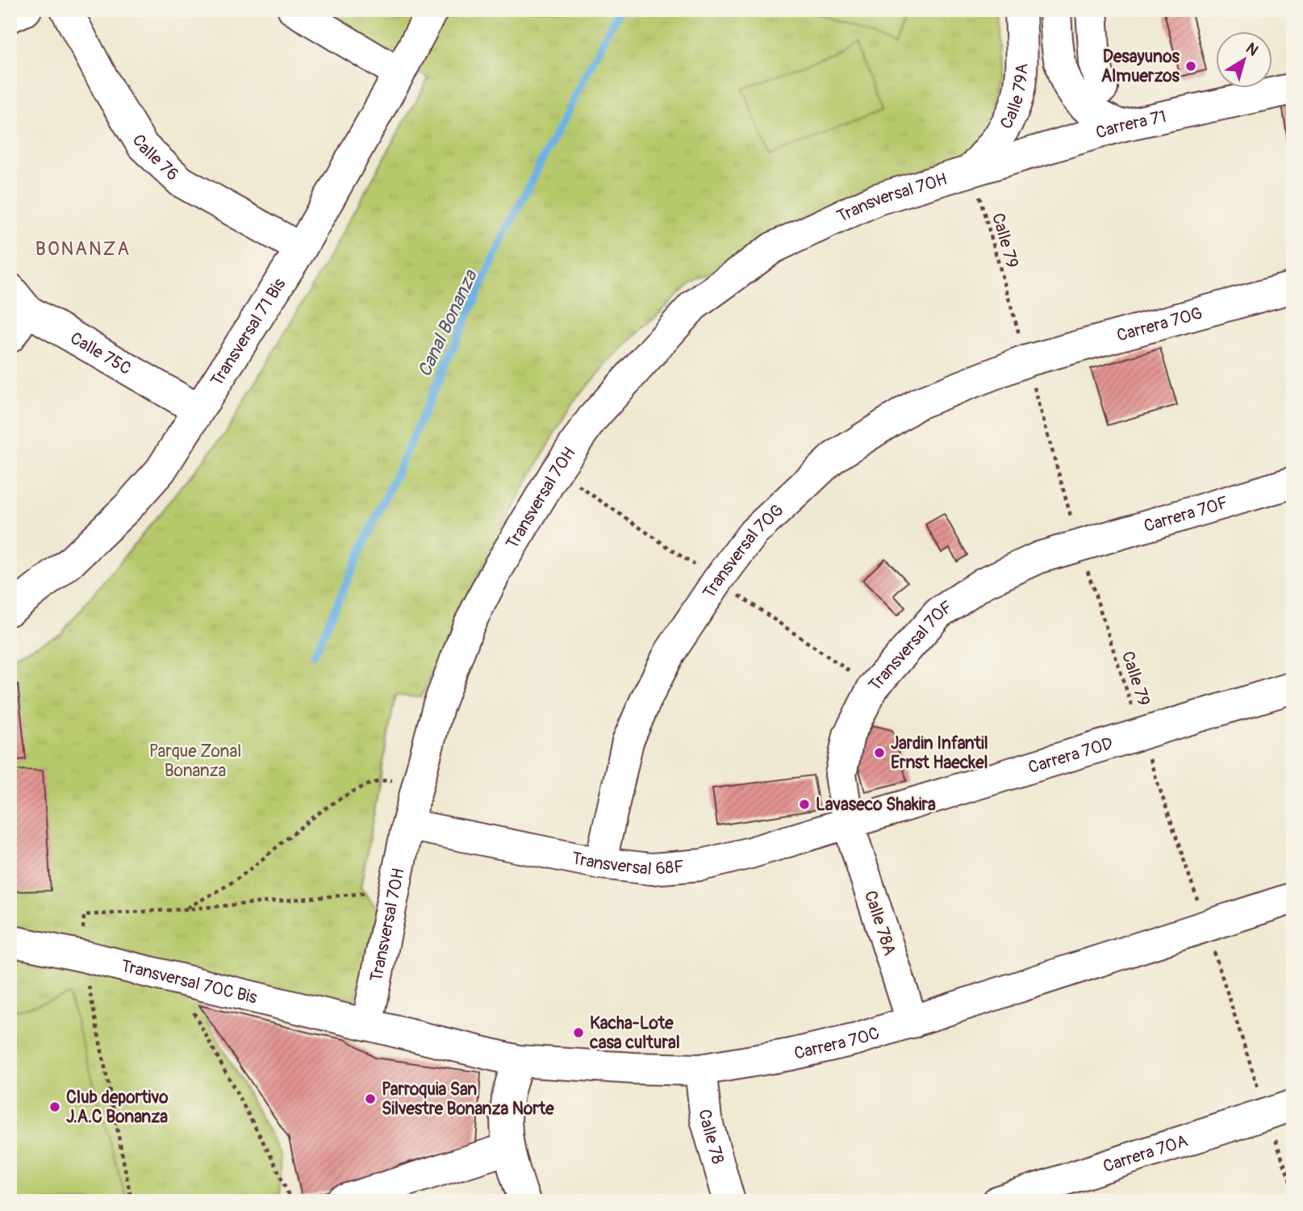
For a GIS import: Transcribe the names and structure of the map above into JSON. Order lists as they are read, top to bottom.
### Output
{
  "streets": {
    "street": [
      "Calle 79A",
      "Carrera 71",
      "Calle 76",
      "Transversal 70H",
      "Carrera 70G",
      "Transversal 71 Bis",
      "Calle 75C",
      "Carrera 70F",
      "Transversal 70G",
      "Transversal 70F",
      "Carrera 70D",
      "Transversal 68F",
      "Calle 78A",
      "Transversal 70C Bis",
      "Carrera 70C",
      "Calle 78",
      "Carrera 70A"
    ],
    "path": ["Calle 79"]
  },
  "crossings": [
    ["Calle 79A", "Carrera 71"],
    ["Calle 79A", "Transversal 70H"],
    ["Calle 79A", "Calle 79"],
    ["Carrera 71", "Transversal 70H"],
    ["Carrera 71", "Calle 79"],
    ["Calle 76", "Transversal 71 Bis"],
    ["Transversal 70H", "Calle 79"],
    ["Transversal 70H", "Transversal 68F"],
    ["Transversal 70H", "Transversal 70C Bis"],
    ["Transversal 70H", "Carrera 70C"],
    ["Calle 79", "Carrera 70G"],
    ["Calle 79", "Carrera 70F"],
    ["Calle 79", "Transversal 70G"],
    ["Calle 79", "Transversal 70F"],
    ["Calle 79", "Carrera 70D"],
    ["Calle 79", "Carrera 70C"],
    ["Calle 79", "Carrera 70A"],
    ["Carrera 70G", "Transversal 70G"],
    ["Transversal 71 Bis", "Calle 75C"],
    ["Carrera 70F", "Transversal 70F"],
    ["Transversal 70G", "Transversal 68F"],
    ["Transversal 70F", "Carrera 70D"],
    ["Transversal 70F", "Transversal 68F"],
    ["Transversal 70F", "Calle 78A"],
    ["Carrera 70D", "Transversal 68F"],
    ["Carrera 70D", "Calle 78A"],
    ["Transversal 68F", "Calle 78A"],
    ["Calle 78A", "Carrera 70C"],
    ["Transversal 70C Bis", "Carrera 70C"],
    ["Carrera 70C", "Calle 78"]
  ],
  "districts": ["BONANZA"],
  "water": ["Canal Bonanza"],
  "parks": ["Parque Zonal Bonanza"],
  "places": [
    "Desayunos Almuerzos",
    "Jardin Infantil Ernst Haeckel",
    "Lavaseco Shakira",
    "Kacha-Lote casa cultural",
    "Parroquia San Silvestre Bonanza Norte",
    "Club deportivo J.A.C Bonanza"
  ],
  "north": "top right"
}
